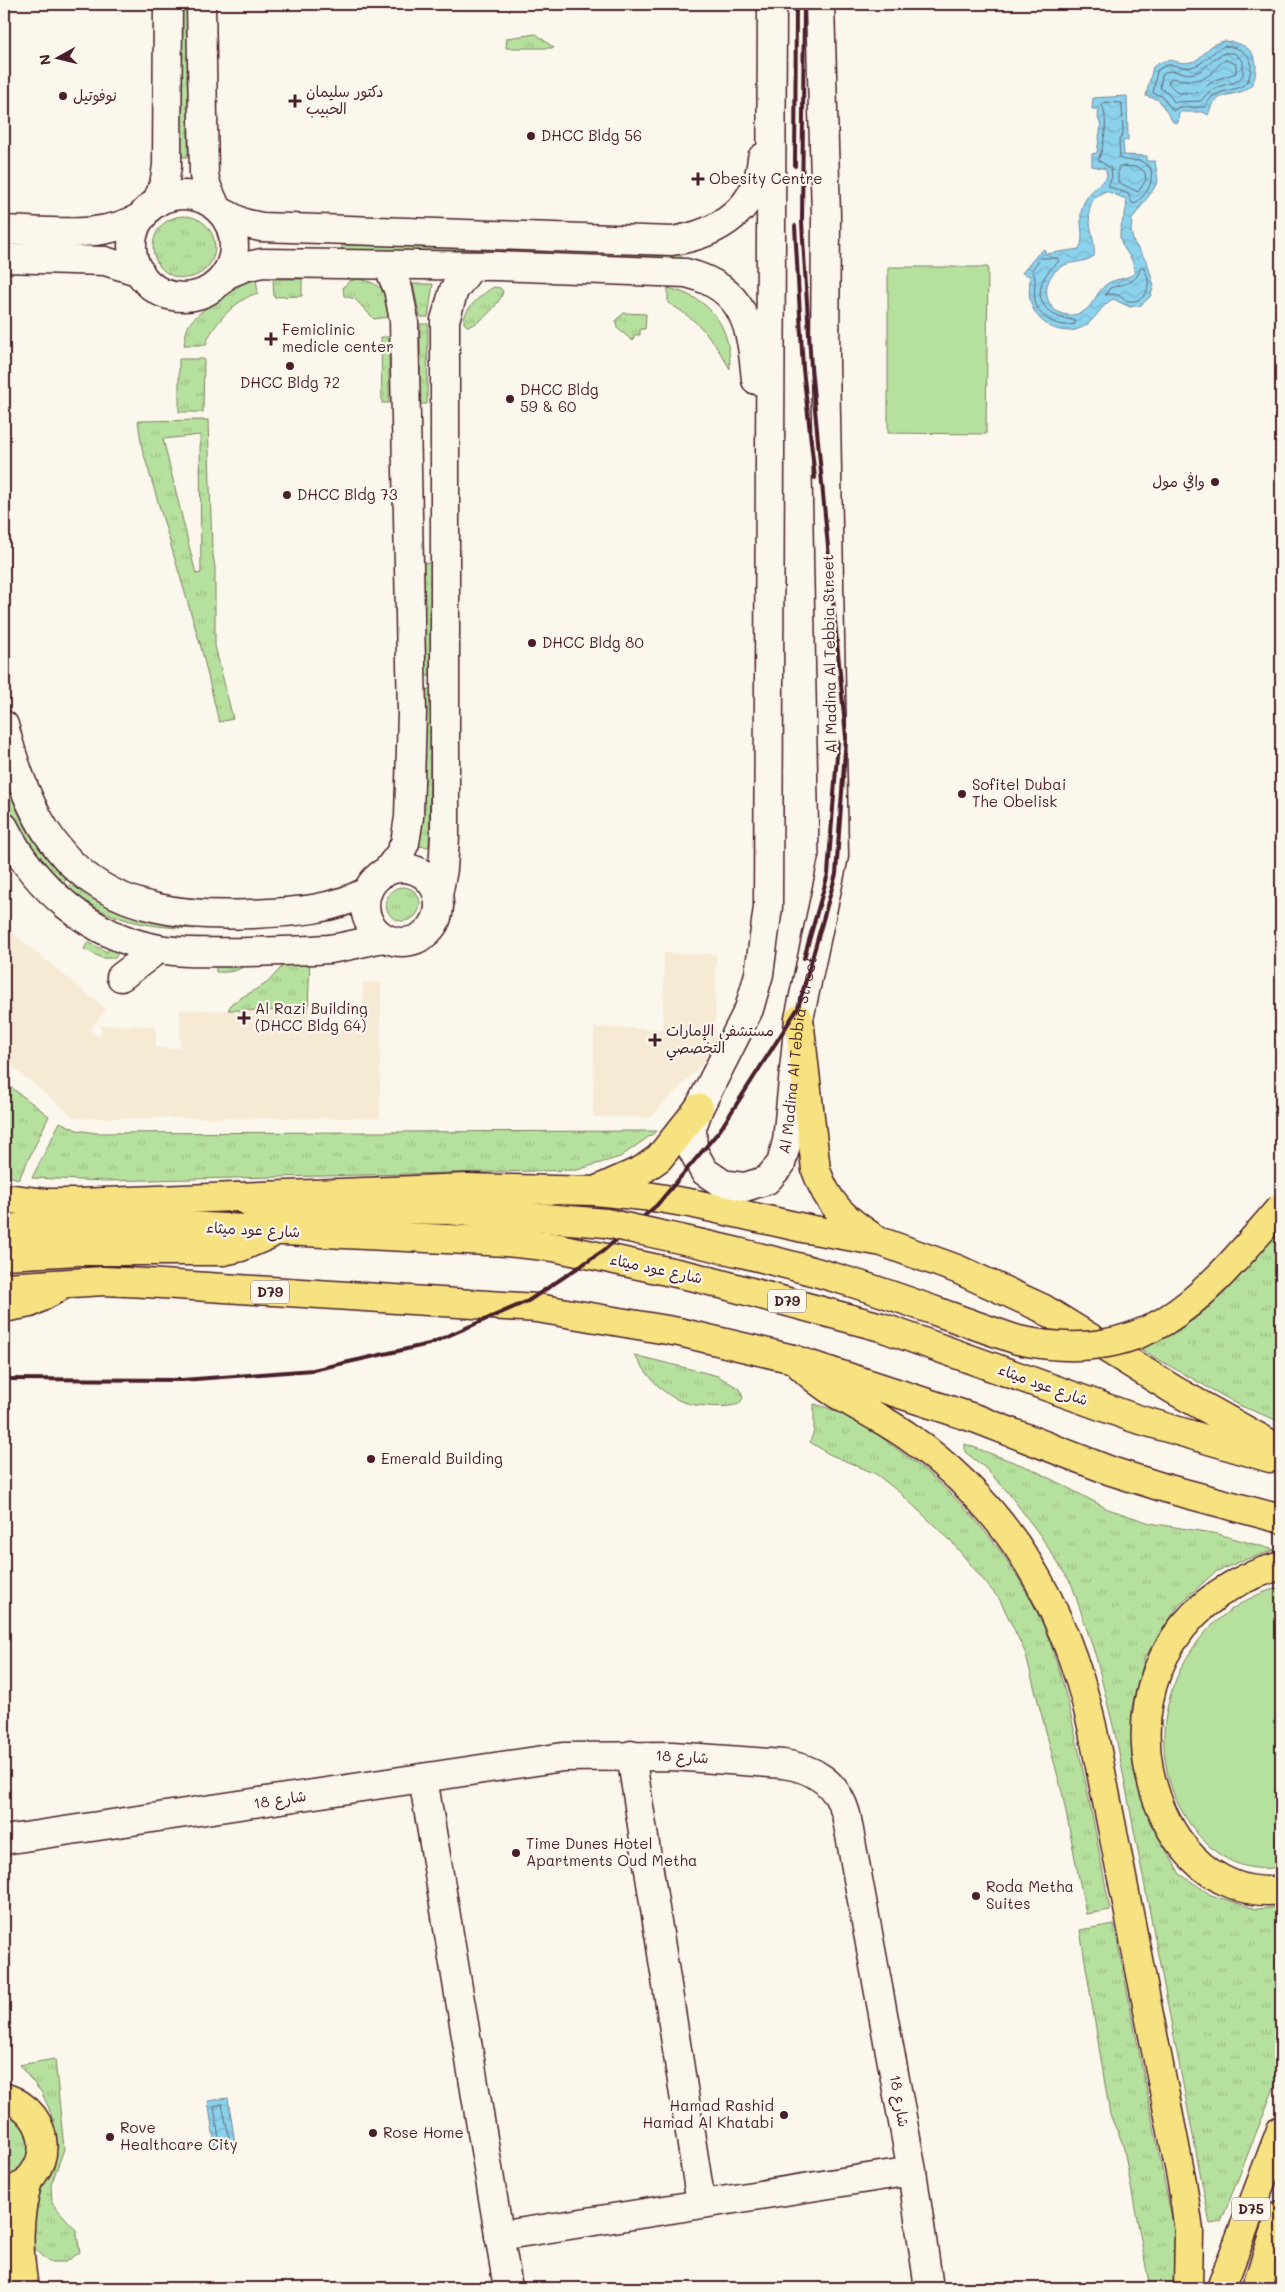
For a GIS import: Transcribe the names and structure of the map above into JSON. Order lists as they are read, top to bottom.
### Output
{
  "streets": {
    "main road": ["شارع عود ميثاء", "D79", "D75"],
    "street": ["Al Madina Al Tebbia Street", "شارع 18"]
  },
  "places": {
    "other": [
      "نوفوتيل",
      "DHCC Bldg 56",
      "DHCC Bldg 72",
      "DHCC Bldg 59 & 60",
      "وافي مول",
      "DHCC Bldg 73",
      "DHCC Bldg 80",
      "Sofitel Dubai The Obelisk",
      "Emerald Building",
      "Time Dunes Hotel Apartments Oud Metha",
      "Roda Metha Suites",
      "Hamad Rashid Hamad Al Khatabi",
      "Rose Home",
      "Rove Healthcare City"
    ],
    "health": [
      "دكتور سليمان الحبيب",
      "Obesity Centre",
      "Femiclinic medicle center",
      "Al Razi Building (DHCC Bldg 64)",
      "مستشفى الإمارات التخصصي"
    ]
  },
  "north": "left"
}
